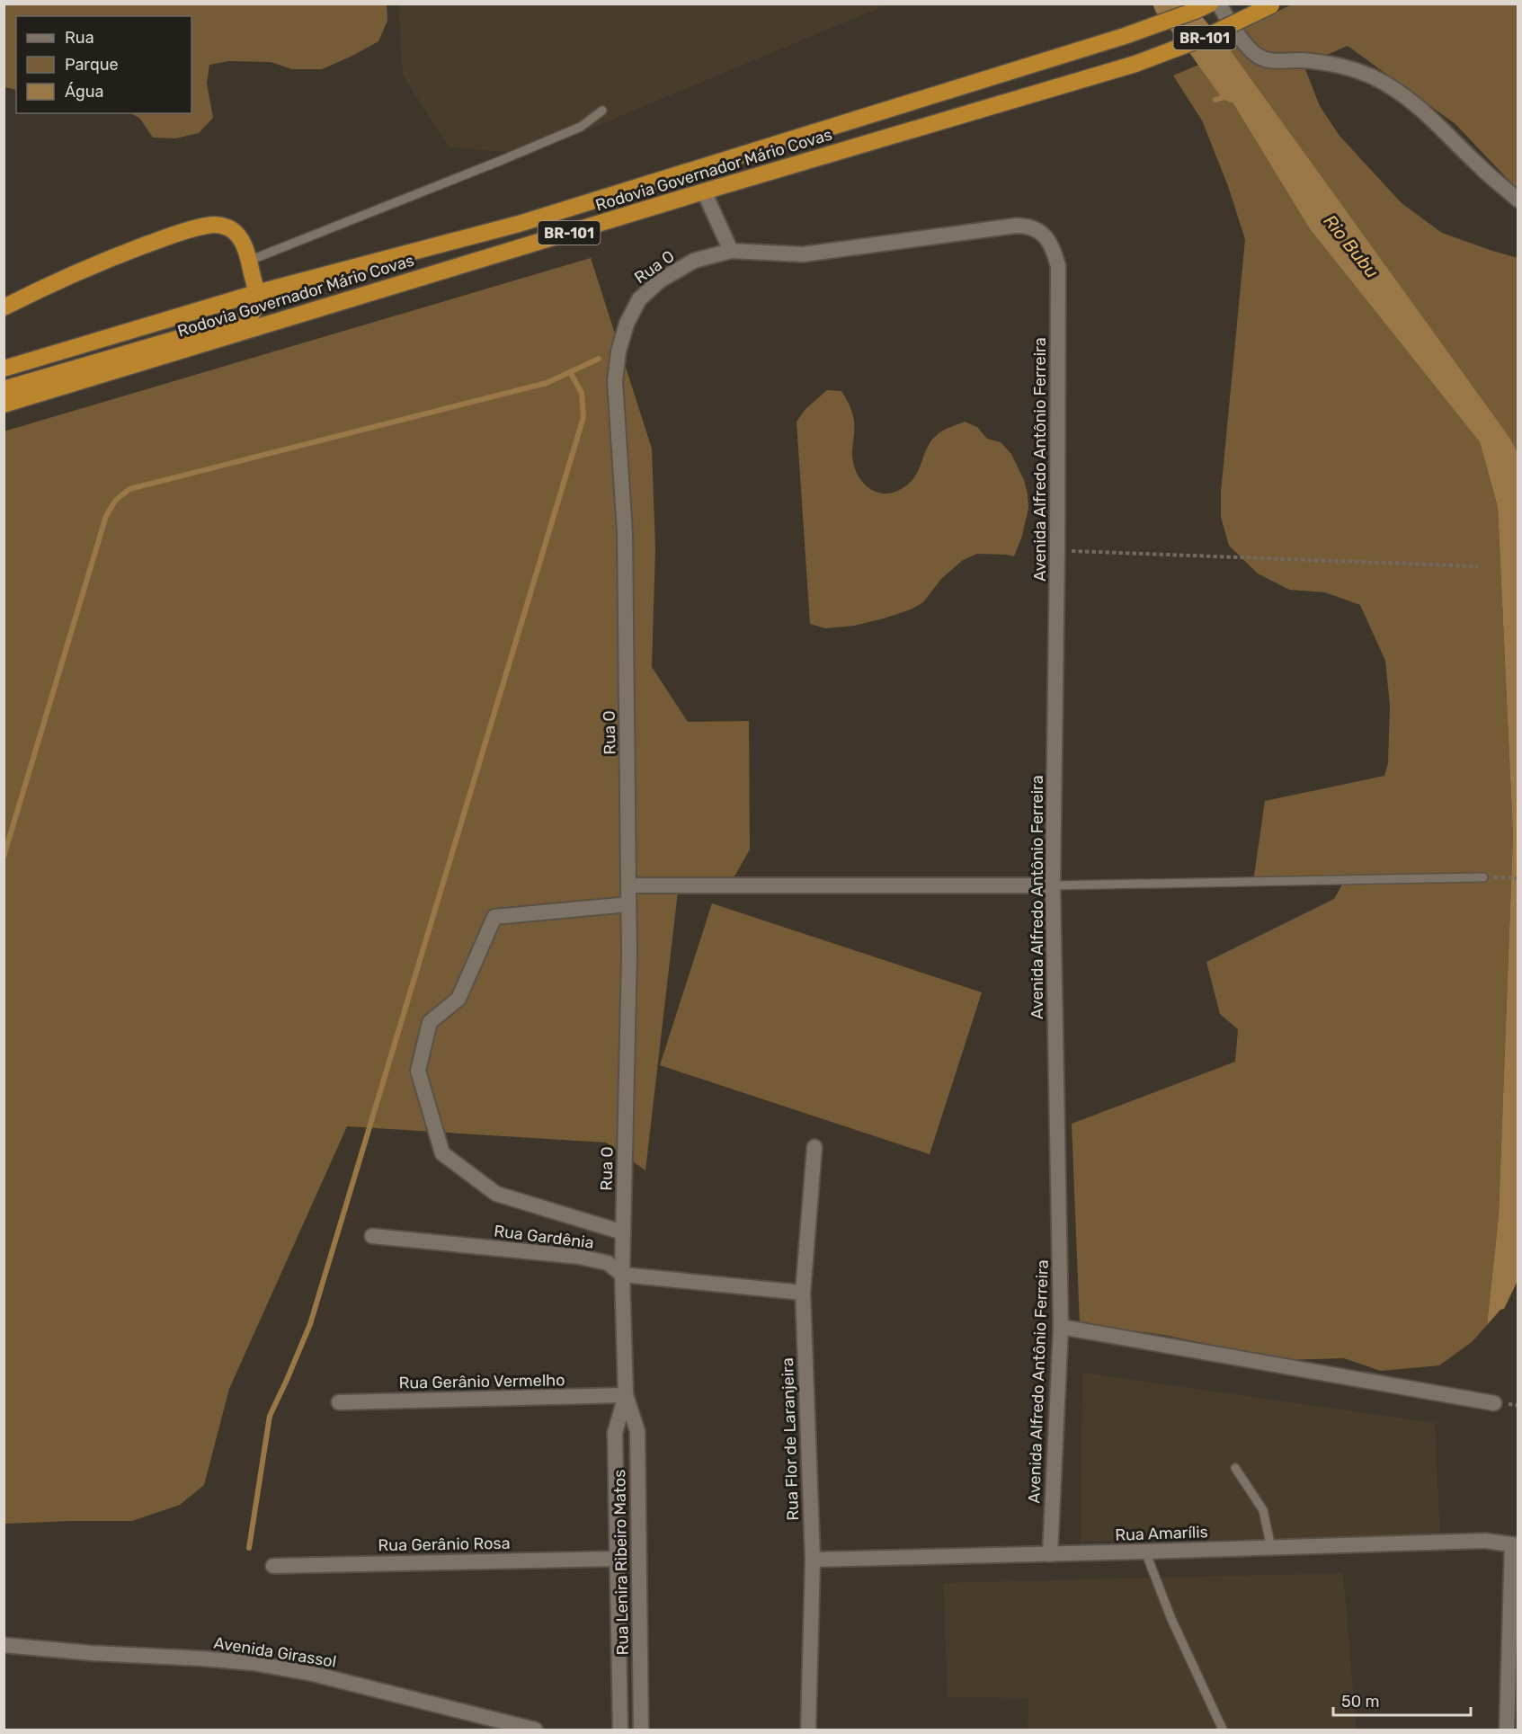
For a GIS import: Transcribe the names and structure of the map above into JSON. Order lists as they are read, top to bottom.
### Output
{
  "streets": {
    "highway": ["BR-101", "Rodovia Governador Mário Covas"],
    "street": [
      "Rua O",
      "Avenida Alfredo Antônio Ferreira",
      "Rua Gardênia",
      "Rua Gerânio Vermelho",
      "Rua Flor de Laranjeira",
      "Rua Amarílis",
      "Rua Gerânio Rosa",
      "Rua Lenira Ribeiro Matos",
      "Avenida Girassol"
    ]
  },
  "crossings": [
    ["Rua O", "Avenida Alfredo Antônio Ferreira"],
    ["Rua O", "Rua Gardênia"],
    ["Rua O", "Rua Lenira Ribeiro Matos"],
    ["Avenida Alfredo Antônio Ferreira", "Rua Amarílis"],
    ["Rua Gardênia", "Rua Flor de Laranjeira"],
    ["Rua Gardênia", "Rua Lenira Ribeiro Matos"],
    ["Rua Gerânio Vermelho", "Rua Lenira Ribeiro Matos"],
    ["Rua Flor de Laranjeira", "Rua Amarílis"],
    ["Rua Gerânio Rosa", "Rua Lenira Ribeiro Matos"]
  ],
  "water": ["Rio Bubu"],
  "legend": ["Rua", "Parque", "Água"],
  "scale_bar": "50 m"
}
